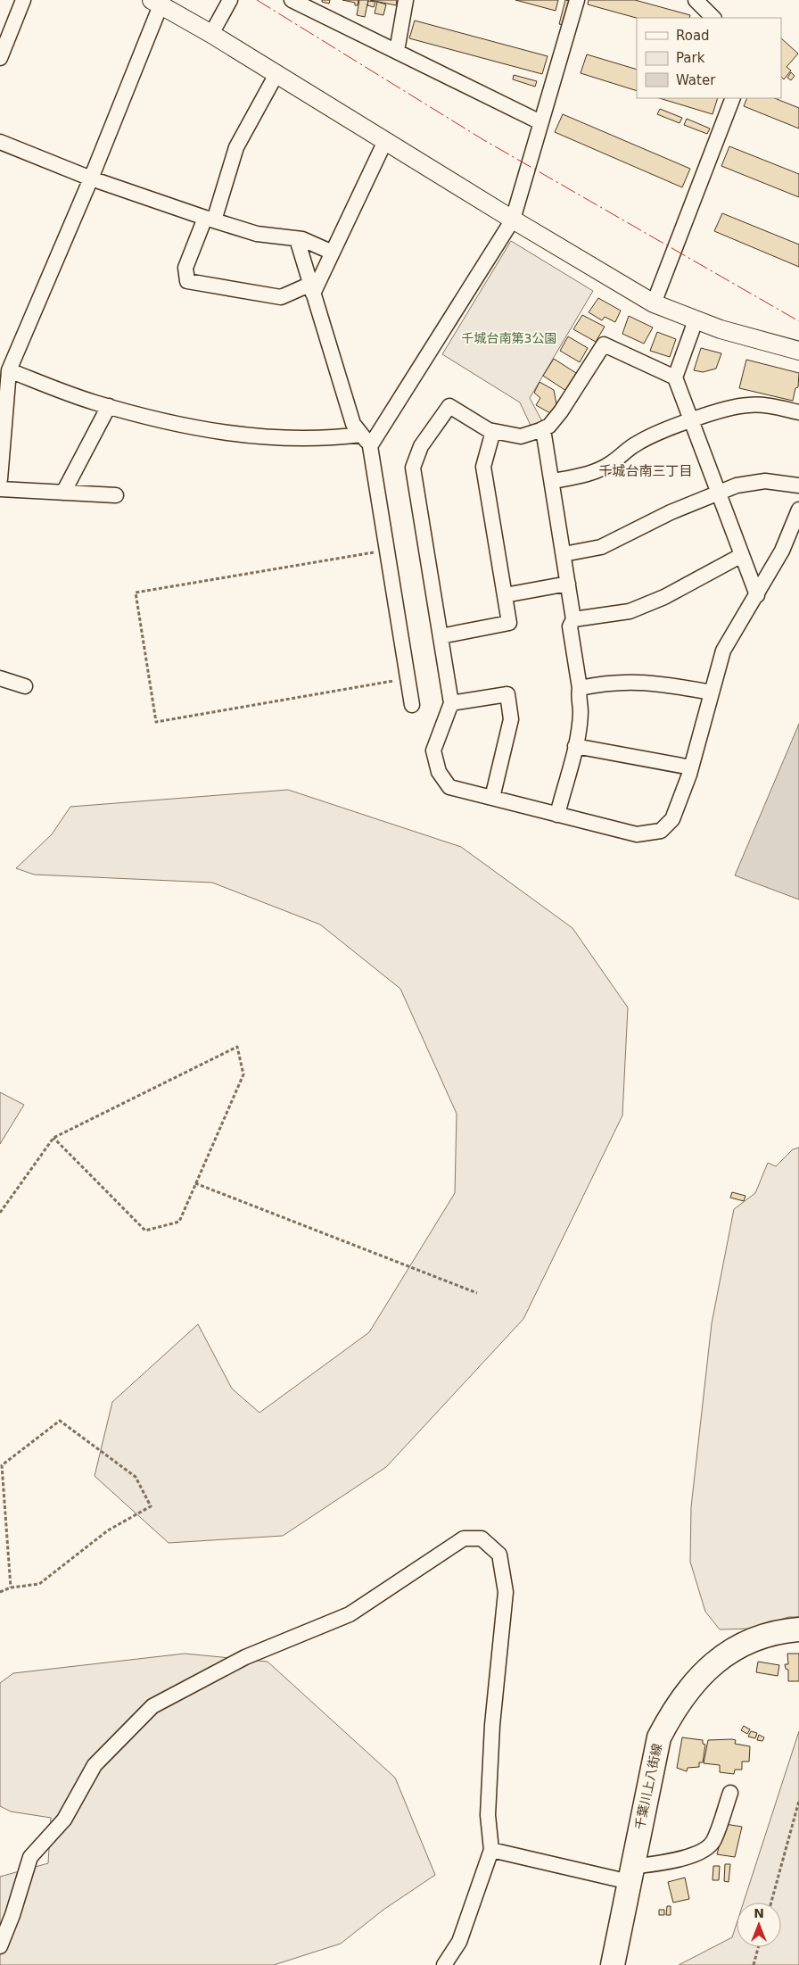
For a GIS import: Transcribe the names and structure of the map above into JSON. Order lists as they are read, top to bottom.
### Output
{
  "streets": {
    "main road": ["千葉川上八街線"]
  },
  "districts": ["千城台南三丁目"],
  "parks": ["千城台南第3公園"],
  "legend": ["Road", "Park", "Water"],
  "north": "top"
}
